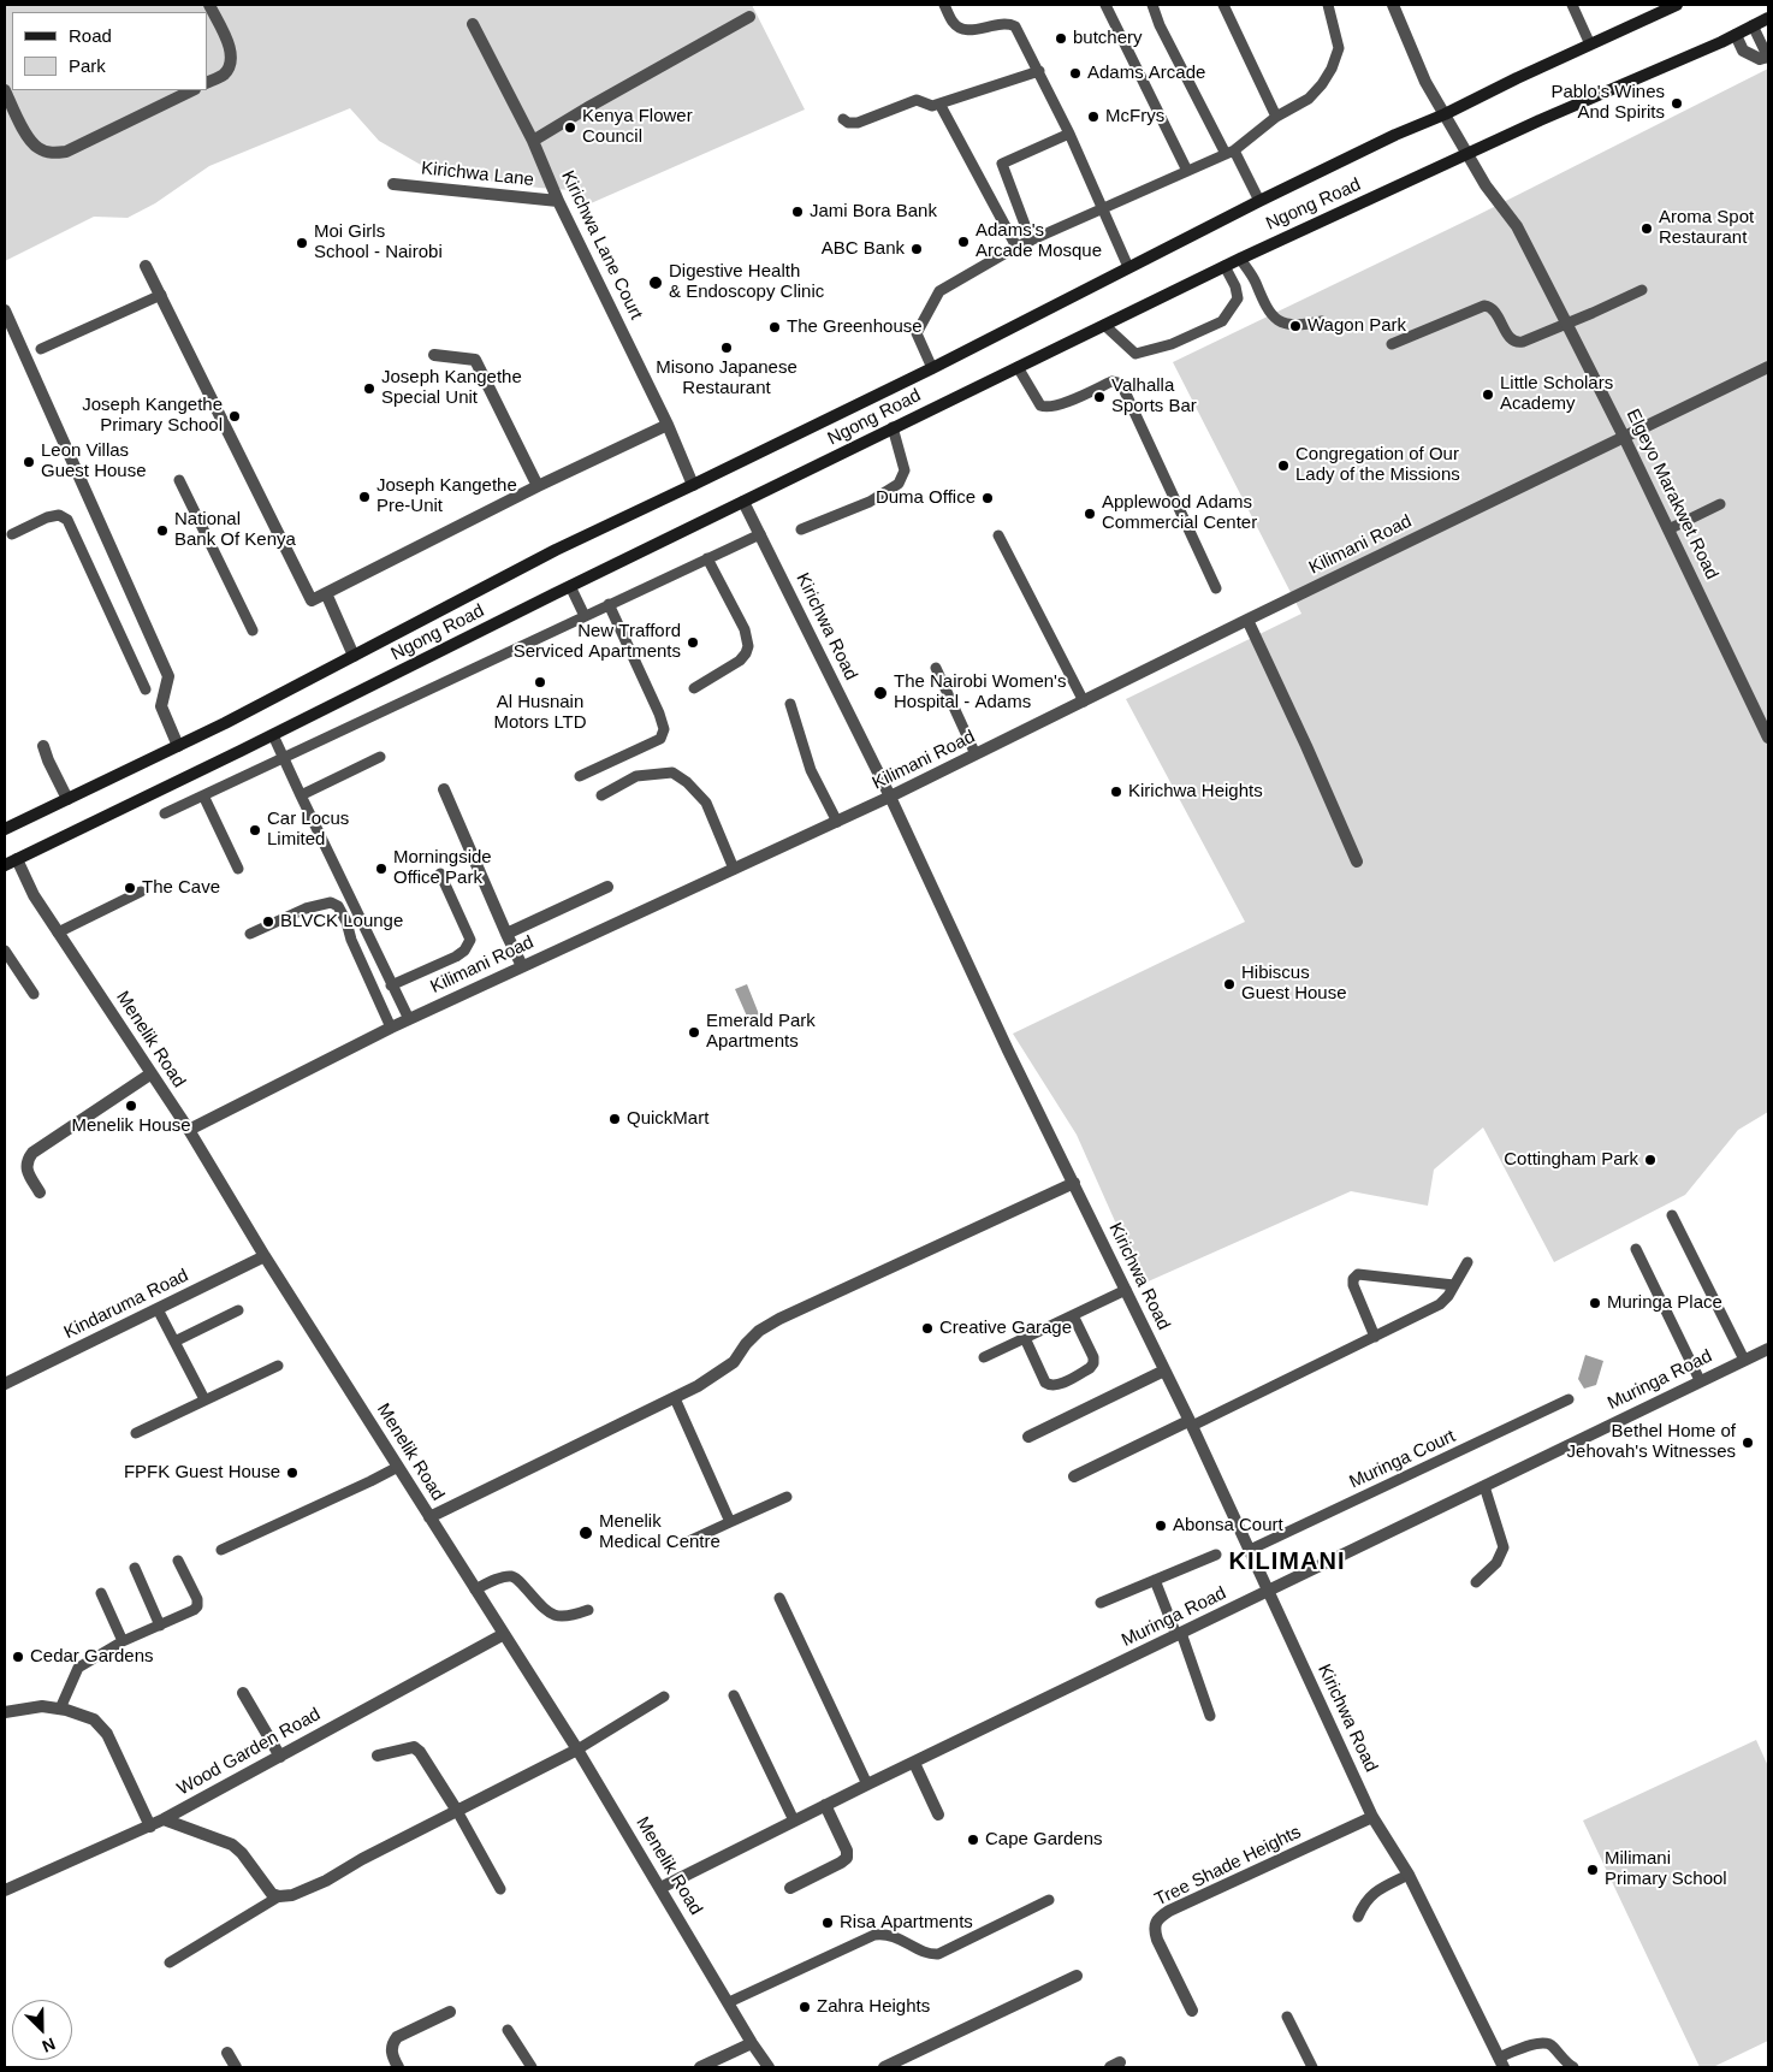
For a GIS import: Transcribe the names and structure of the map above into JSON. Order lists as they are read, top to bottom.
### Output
{
  "streets": {
    "main road": ["Ngong Road"],
    "street": [
      "Kirichwa Lane",
      "Kirichwa Lane Court",
      "Elgeyo Marakwet Road",
      "Kilimani Road",
      "Kirichwa Road",
      "Menelik Road",
      "Kindaruma Road",
      "Muringa Road",
      "Wood Garden Road",
      "Tree Shade Heights"
    ],
    "lane": ["Muringa Court"]
  },
  "crossings": [
    ["Kirichwa Lane", "Kirichwa Lane Court"],
    ["Ngong Road", "Kirichwa Lane Court"],
    ["Ngong Road", "Elgeyo Marakwet Road"],
    ["Ngong Road", "Kirichwa Road"],
    ["Ngong Road", "Menelik Road"],
    ["Elgeyo Marakwet Road", "Kilimani Road"],
    ["Kilimani Road", "Kirichwa Road"],
    ["Kilimani Road", "Menelik Road"],
    ["Kirichwa Road", "Muringa Road"],
    ["Kirichwa Road", "Muringa Court"],
    ["Kirichwa Road", "Tree Shade Heights"],
    ["Menelik Road", "Kindaruma Road"],
    ["Menelik Road", "Muringa Road"],
    ["Menelik Road", "Wood Garden Road"]
  ],
  "districts": ["KILIMANI"],
  "places": [
    "butchery",
    "Adams Arcade",
    "Pablo's Wines And Spirits",
    "McFrys",
    "Kenya Flower Council",
    "Jami Bora Bank",
    "Aroma Spot Restaurant",
    "Adams's Arcade Mosque",
    "Moi Girls School - Nairobi",
    "ABC Bank",
    "Digestive Health & Endoscopy Clinic",
    "Wagon Park",
    "The Greenhouse",
    "Misono Japanese Restaurant",
    "Joseph Kangethe Special Unit",
    "Little Scholars Academy",
    "Valhalla Sports Bar",
    "Joseph Kangethe Primary School",
    "Leon Villas Guest House",
    "Congregation of Our Lady of the Missions",
    "Joseph Kangethe Pre-Unit",
    "Duma Office",
    "Applewood Adams Commercial Center",
    "National Bank Of Kenya",
    "New Trafford Serviced Apartments",
    "Al Husnain Motors LTD",
    "The Nairobi Women's Hospital - Adams",
    "Kirichwa Heights",
    "Car Locus Limited",
    "Morningside Office Park",
    "The Cave",
    "BLVCK Lounge",
    "Hibiscus Guest House",
    "Emerald Park Apartments",
    "Menelik House",
    "QuickMart",
    "Cottingham Park",
    "Muringa Place",
    "Creative Garage",
    "Bethel Home of Jehovah's Witnesses",
    "FPFK Guest House",
    "Abonsa Court",
    "Menelik Medical Centre",
    "Cedar Gardens",
    "Cape Gardens",
    "Milimani Primary School",
    "Risa Apartments",
    "Zahra Heights"
  ],
  "legend": ["Road", "Park"],
  "north": "bottom right"
}
